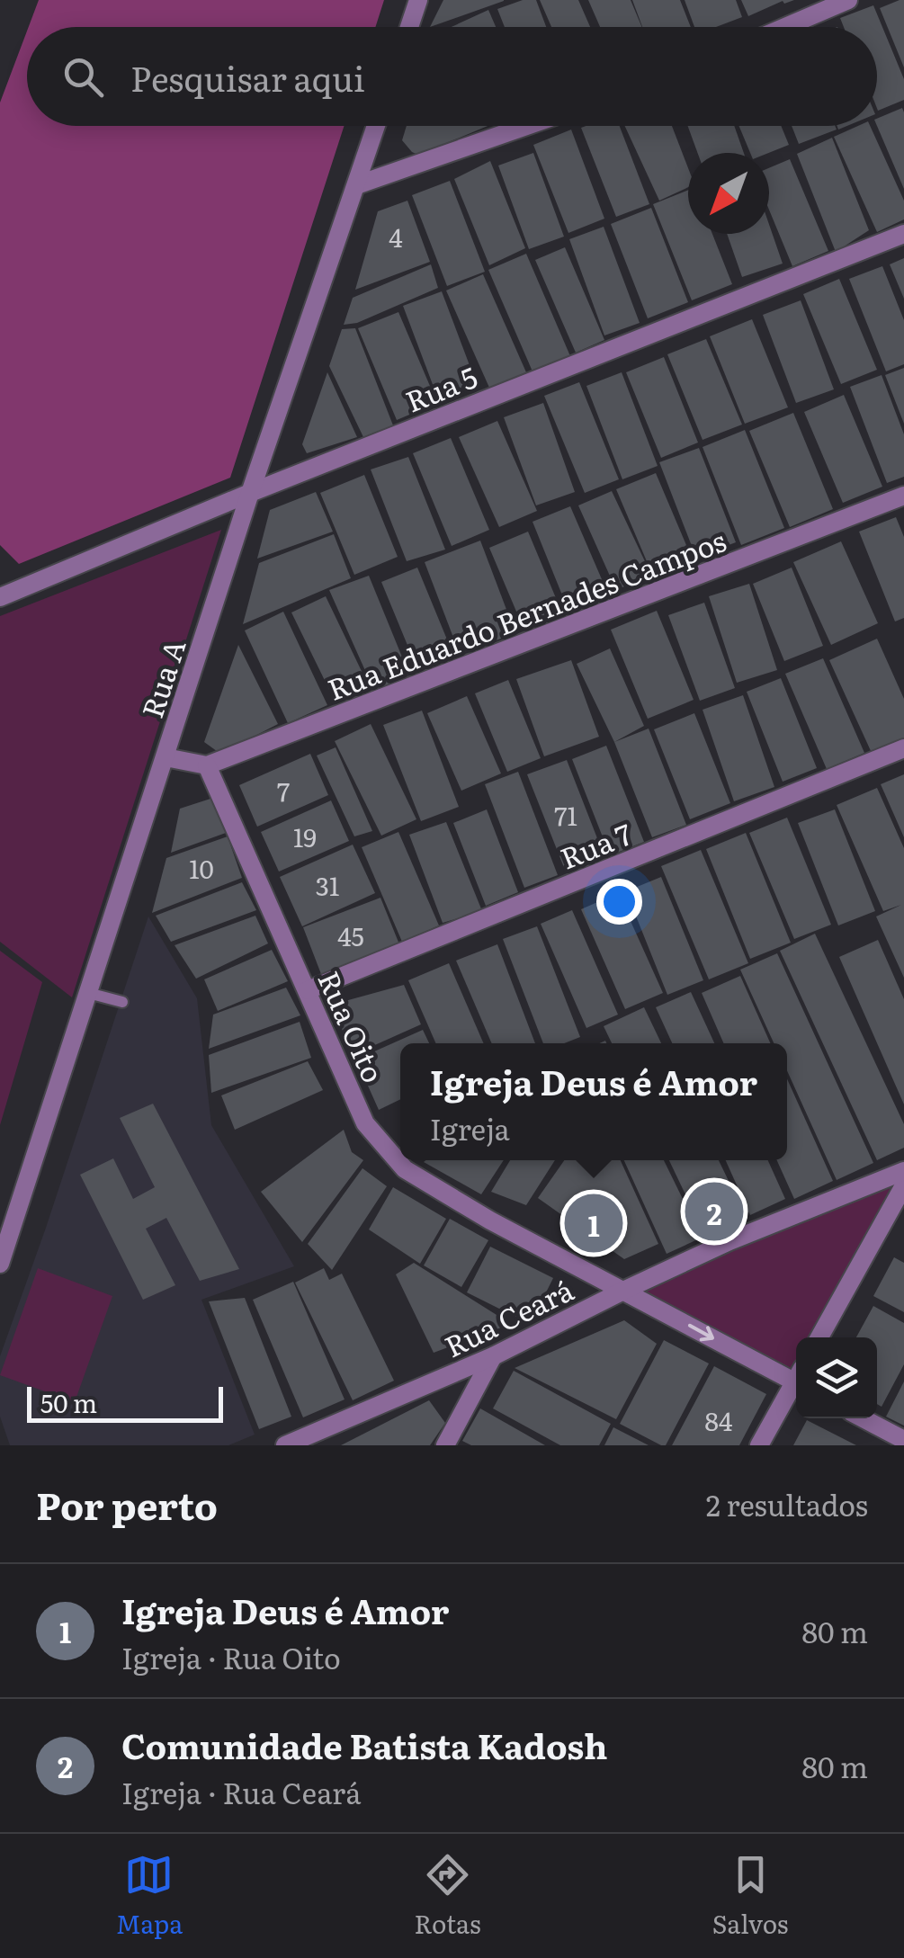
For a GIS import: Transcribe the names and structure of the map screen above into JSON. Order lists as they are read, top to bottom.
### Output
{
  "streets": {
    "street": [
      "Rua 5",
      "Rua Eduardo Bernades Campos",
      "Rua A",
      "Rua 7",
      "Rua Oito",
      "Rua Ceará"
    ]
  },
  "crossings": [
    ["Rua 5", "Rua A"],
    ["Rua Eduardo Bernades Campos", "Rua Oito"],
    ["Rua 7", "Rua Oito"],
    ["Rua Oito", "Rua Ceará"]
  ],
  "house_numbers": [
    "4",
    "7",
    "71",
    "19",
    "10",
    "31",
    "45",
    "84"
  ],
  "scale_bar": "50 m",
  "north": "bottom left",
  "page": {
    "search": "Pesquisar aqui",
    "popup": ["Igreja Deus é Amor", "Igreja"],
    "pins": ["2", "1"],
    "scale": "50 m",
    "heading": ["Por perto", "2 resultados"],
    "list": [
      {
        "mark": "1",
        "name": "Igreja Deus é Amor",
        "note": "Igreja · Rua Oito",
        "value": "80 m"
      },
      {
        "mark": "2",
        "name": "Comunidade Batista Kadosh",
        "note": "Igreja · Rua Ceará",
        "value": "80 m"
      }
    ],
    "nav": ["Mapa", "Rotas", "Salvos"]
  }
}
